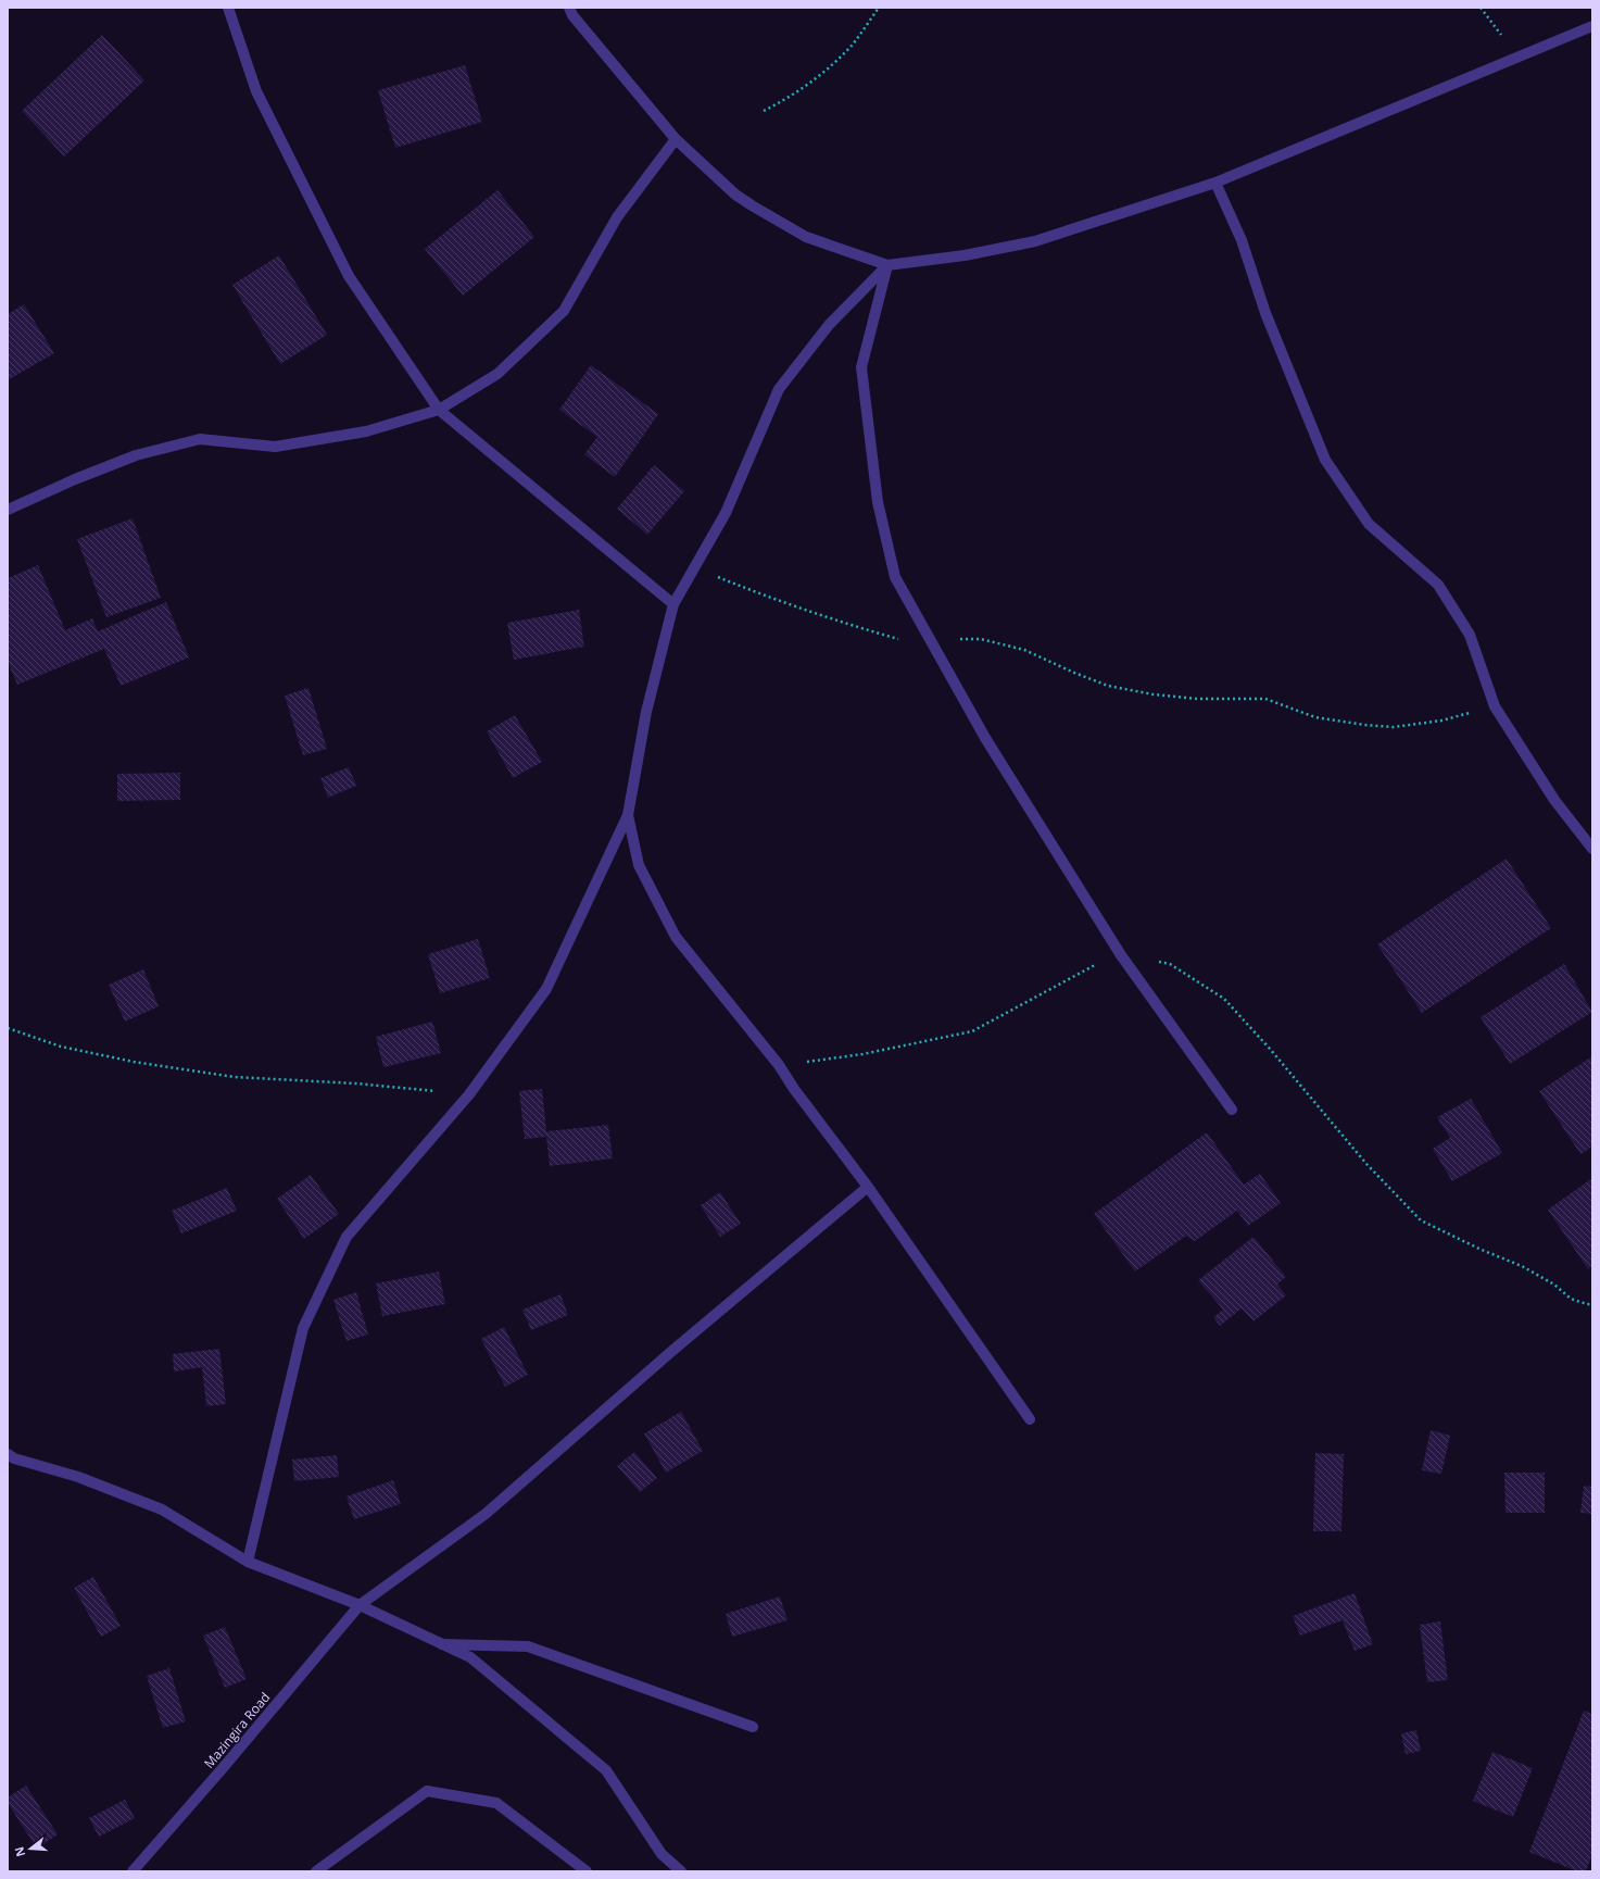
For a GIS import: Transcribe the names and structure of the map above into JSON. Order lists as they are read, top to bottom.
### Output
{
  "streets": {
    "street": ["Mazingira Road"]
  },
  "north": "left"
}
